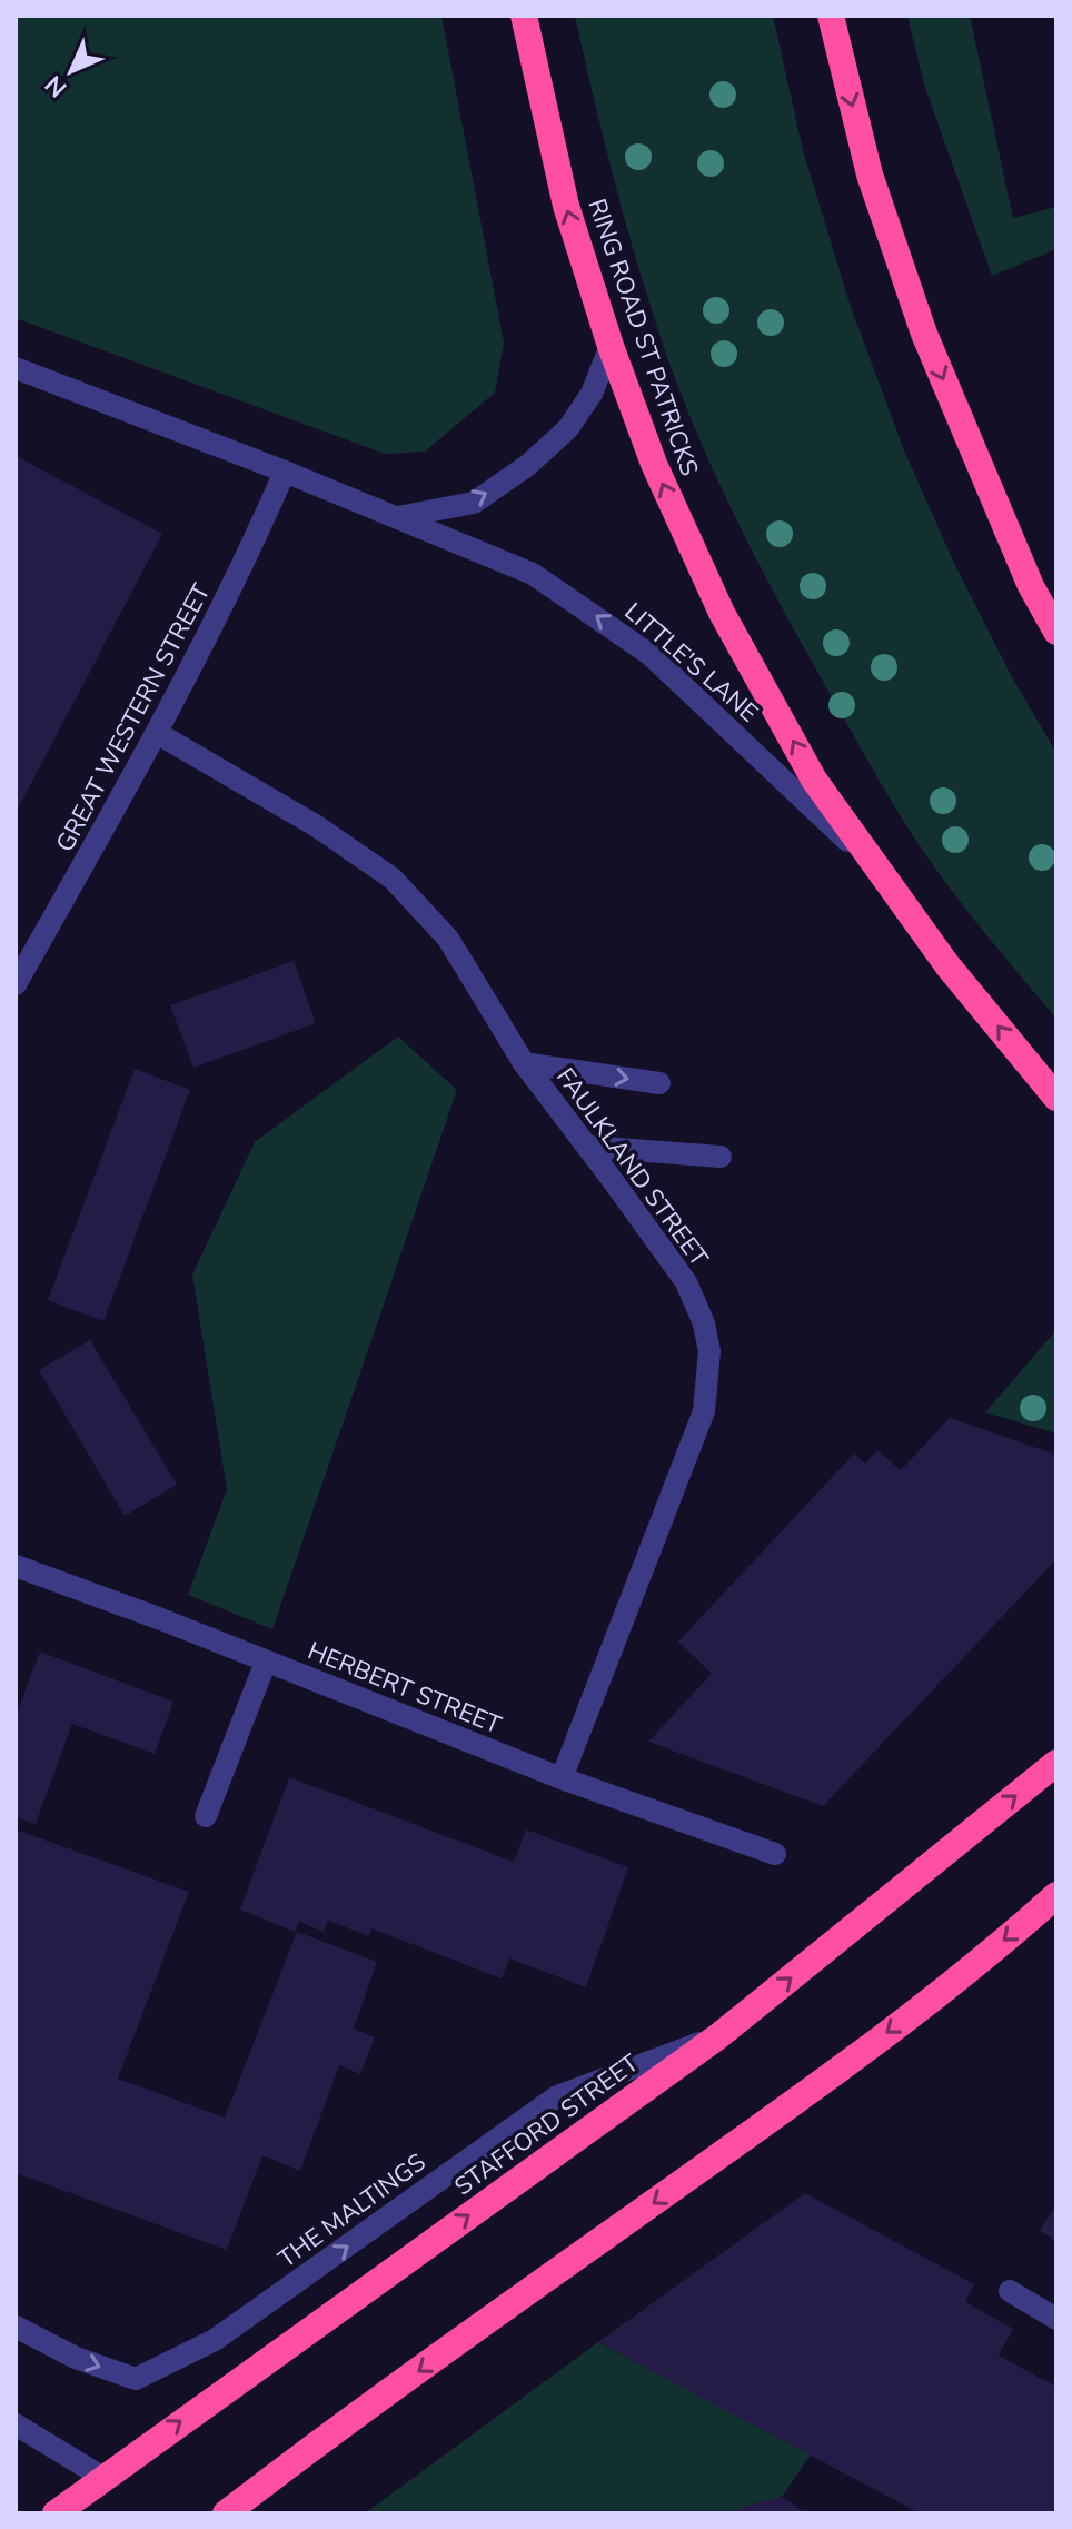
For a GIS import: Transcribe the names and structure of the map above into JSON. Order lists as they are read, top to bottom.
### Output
{
  "streets": {
    "highway": ["RING ROAD ST PATRICKS", "STAFFORD STREET"],
    "street": [
      "LITTLE'S LANE",
      "GREAT WESTERN STREET",
      "FAULKLAND STREET",
      "HERBERT STREET",
      "THE MALTINGS"
    ]
  },
  "crossings": [
    ["RING ROAD ST PATRICKS", "LITTLE'S LANE"],
    ["LITTLE'S LANE", "GREAT WESTERN STREET"],
    ["GREAT WESTERN STREET", "FAULKLAND STREET"],
    ["FAULKLAND STREET", "HERBERT STREET"],
    ["STAFFORD STREET", "THE MALTINGS"]
  ],
  "one_way": ["RING ROAD ST PATRICKS", "LITTLE'S LANE", "THE MALTINGS"],
  "north": "bottom left"
}
